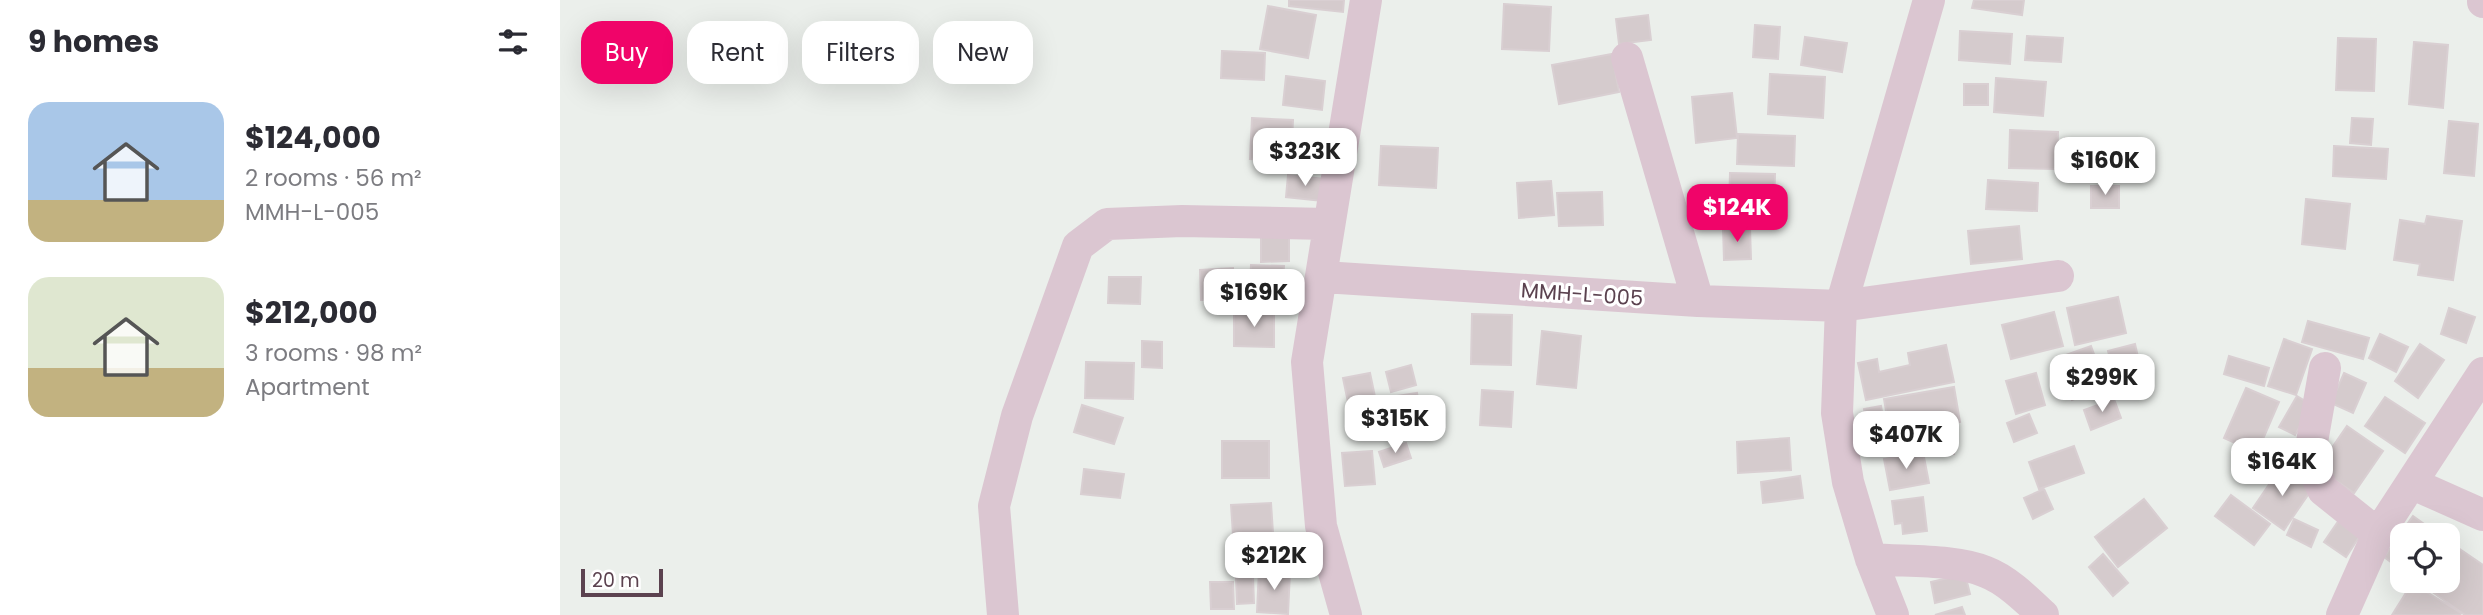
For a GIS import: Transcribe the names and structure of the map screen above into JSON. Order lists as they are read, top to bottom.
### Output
{
  "streets": {
    "street": ["MMH-L-005"]
  },
  "scale_bar": "20 m",
  "page": {
    "heading": "9 homes",
    "chip": [
      "Buy",
      "Rent",
      "Filters",
      "New"
    ],
    "list": [
      {
        "name": "$124,000",
        "note": "2 rooms · 56 m² · MMH-L-005"
      },
      {
        "name": "$212,000",
        "note": "3 rooms · 98 m² · Apartment"
      }
    ],
    "price": [
      "$323K",
      "$160K",
      "$124K",
      "$169K",
      "$299K",
      "$315K",
      "$407K",
      "$164K",
      "$212K"
    ],
    "scale": "20 m"
  }
}
